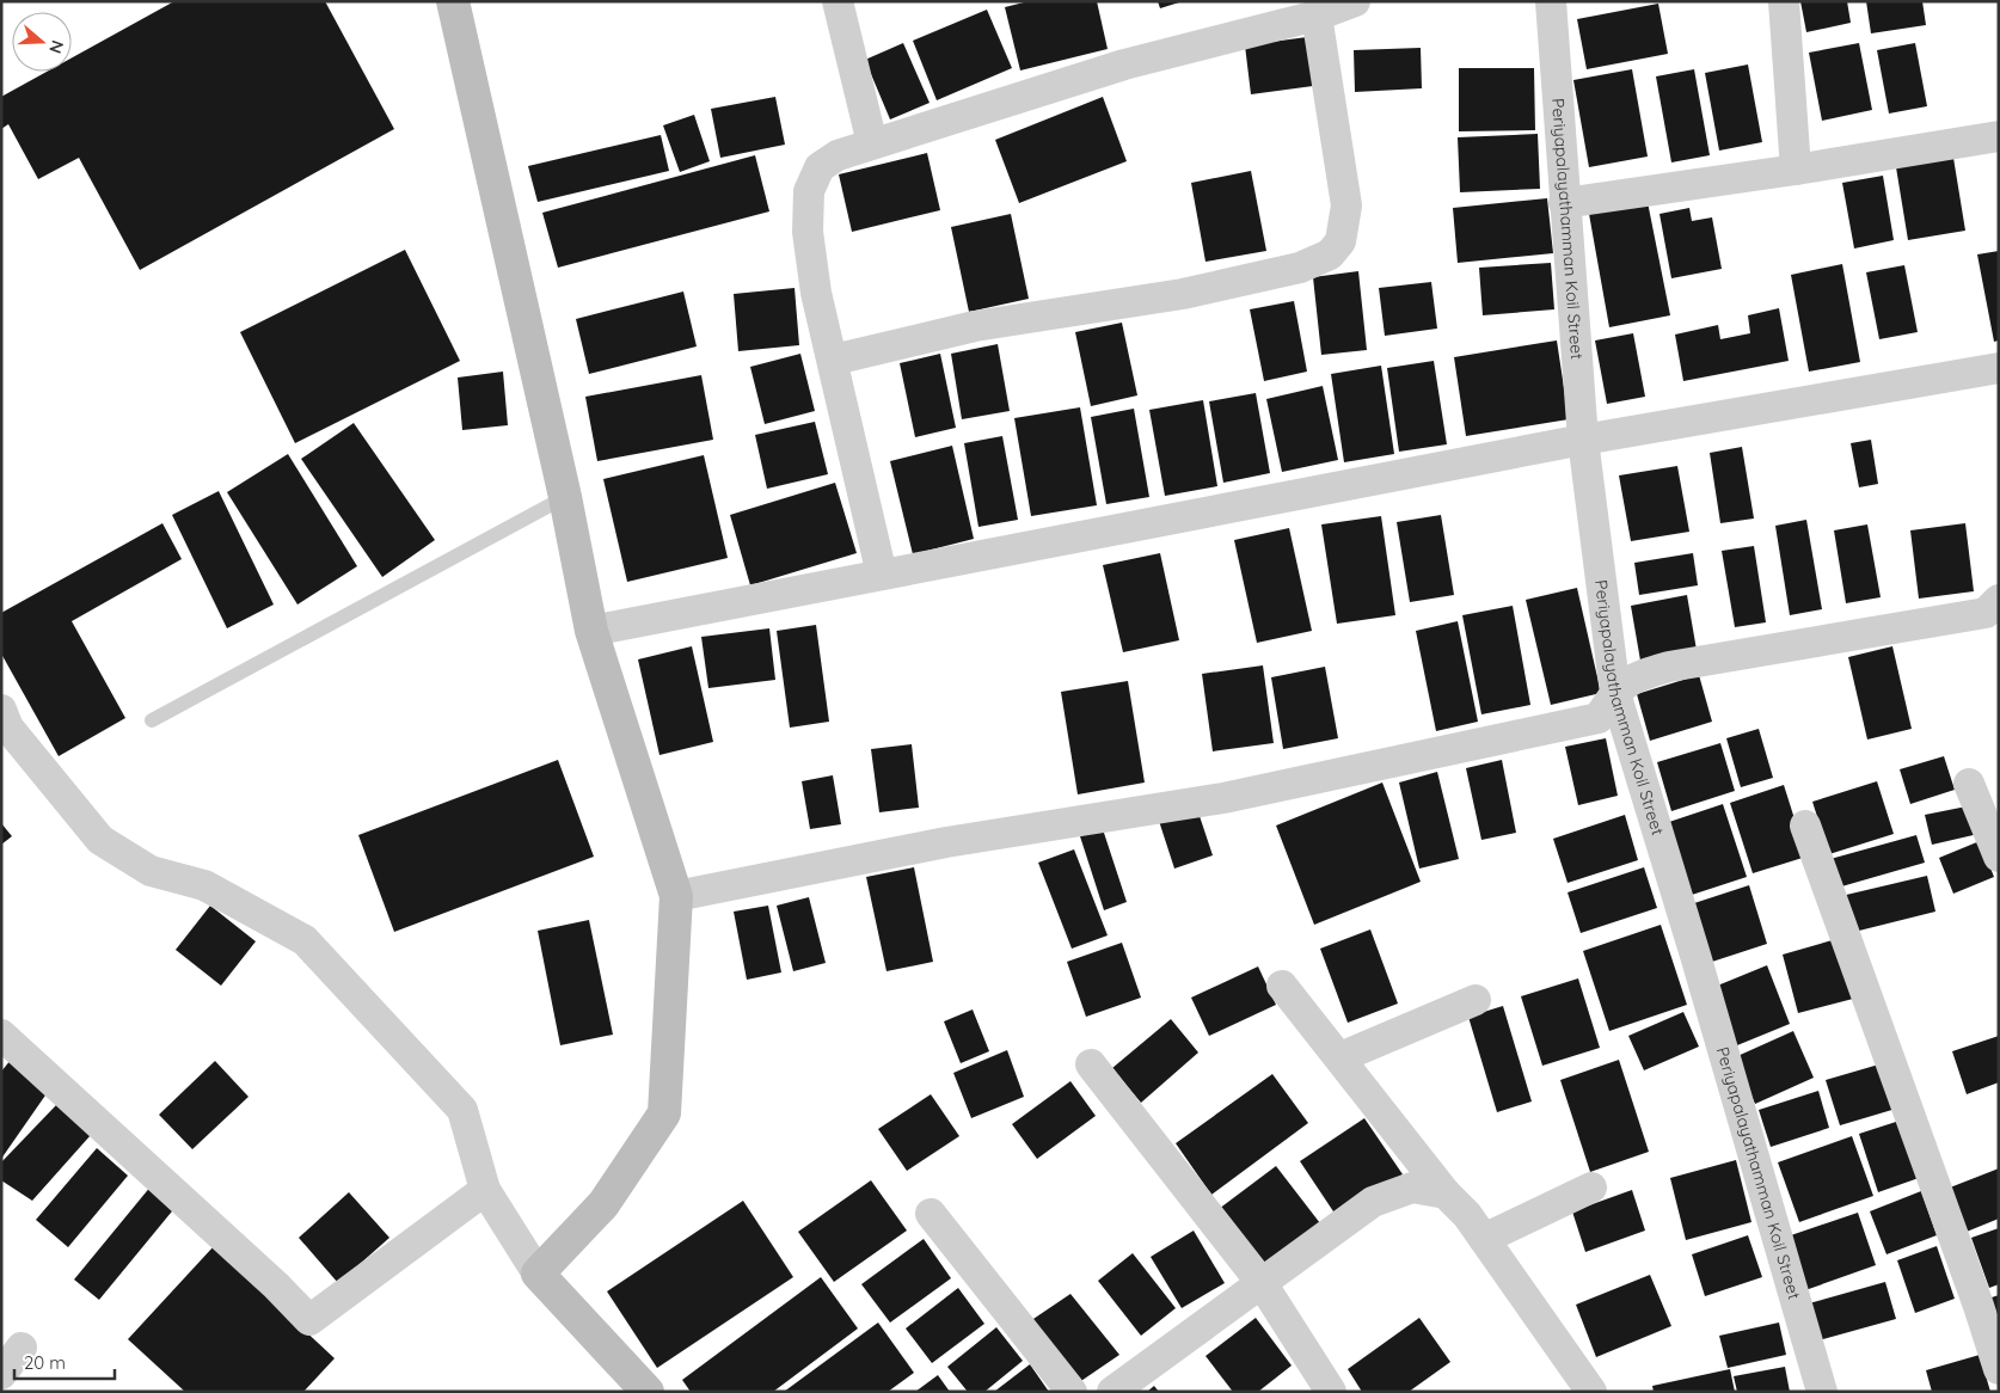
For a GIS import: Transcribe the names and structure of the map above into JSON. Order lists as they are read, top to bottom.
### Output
{
  "streets": {
    "street": ["Periyapalayathamman Koil Street"]
  },
  "scale_bar": "20 m",
  "north": "right"
}
